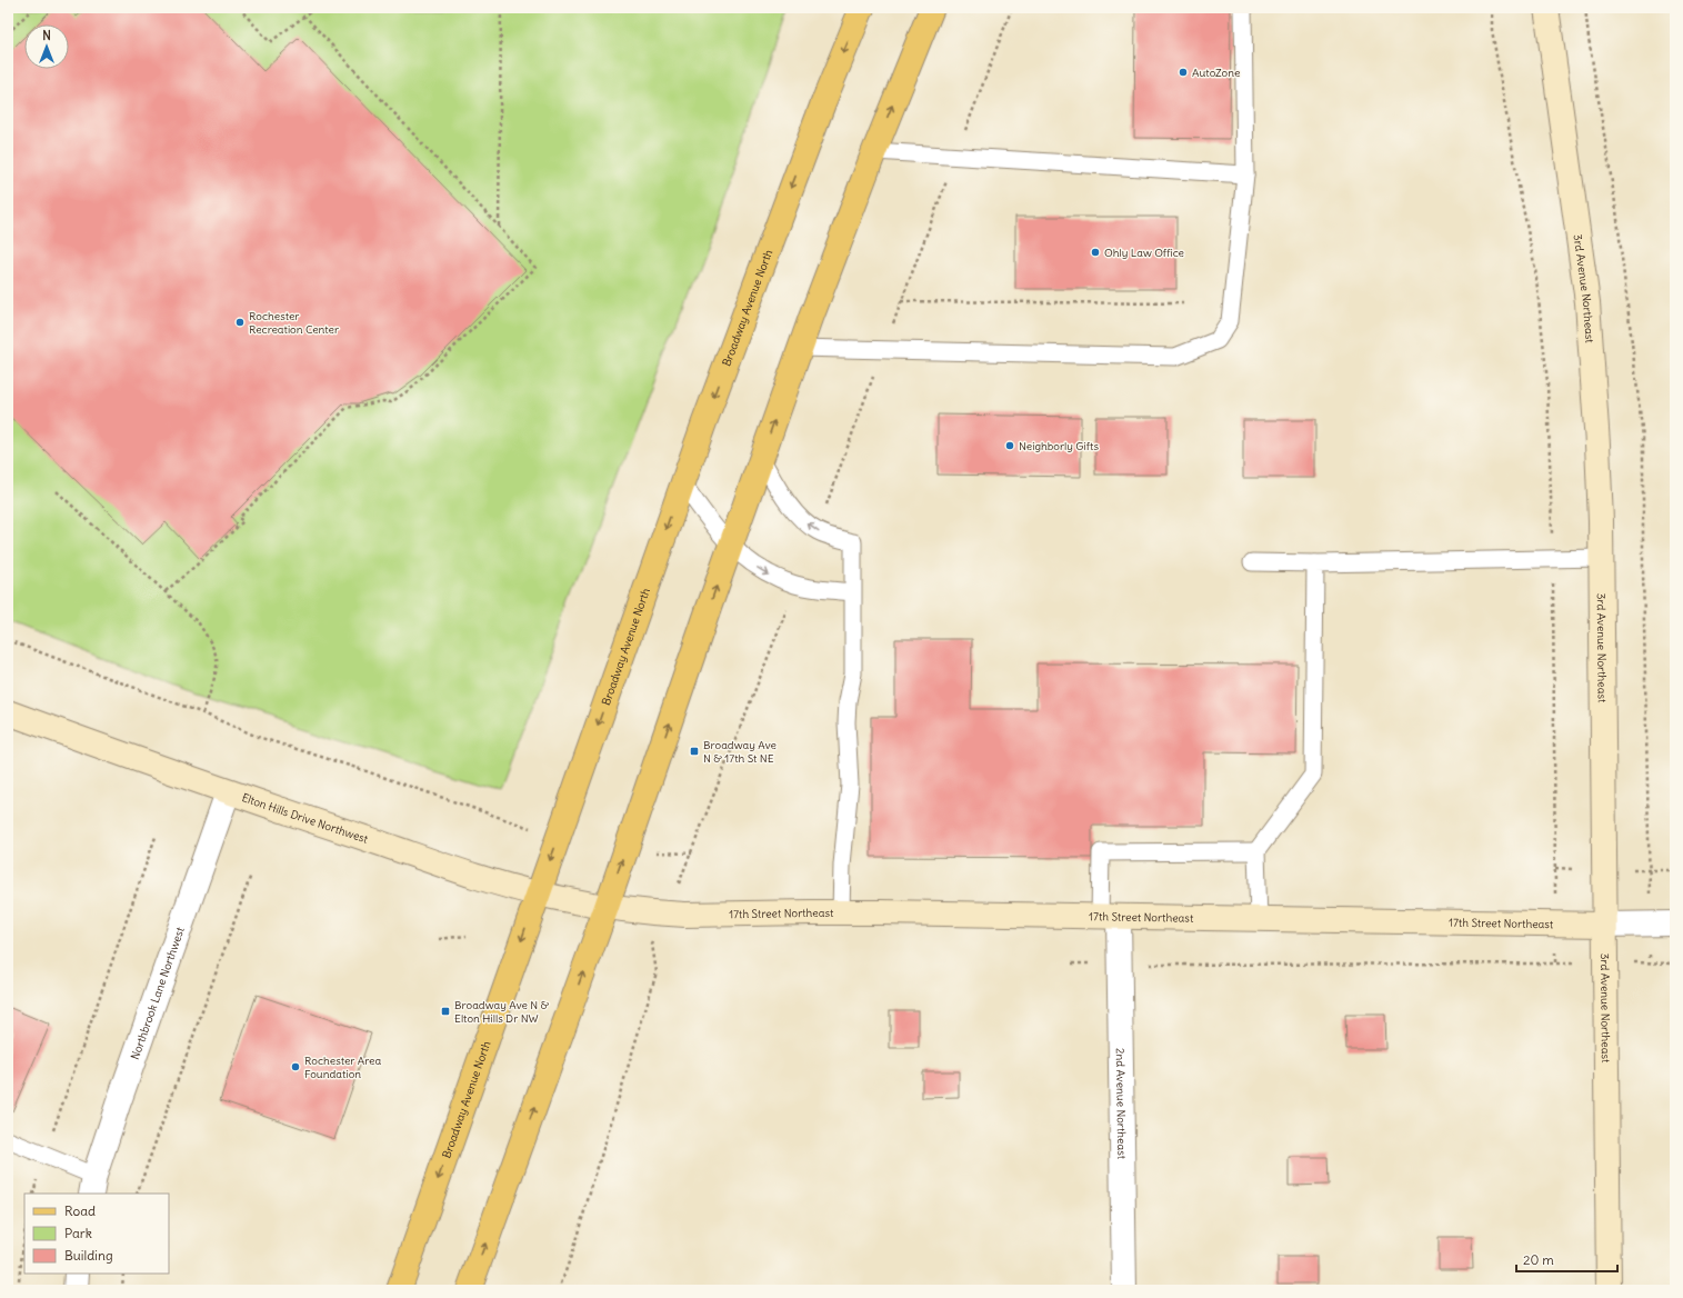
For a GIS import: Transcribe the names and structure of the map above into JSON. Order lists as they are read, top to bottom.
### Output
{
  "streets": {
    "main road": ["Broadway Avenue North"],
    "street": [
      "3rd Avenue Northeast",
      "Elton Hills Drive Northwest",
      "17th Street Northeast",
      "Northbrook Lane Northwest",
      "2nd Avenue Northeast"
    ]
  },
  "crossings": [
    ["3rd Avenue Northeast", "17th Street Northeast"],
    ["Broadway Avenue North", "Elton Hills Drive Northwest"],
    ["Elton Hills Drive Northwest", "17th Street Northeast"],
    ["Elton Hills Drive Northwest", "Northbrook Lane Northwest"],
    ["17th Street Northeast", "2nd Avenue Northeast"]
  ],
  "places": {
    "other": [
      "AutoZone",
      "Ohly Law Office",
      "Rochester Recreation Center",
      "Neighborly Gifts",
      "Rochester Area Foundation"
    ],
    "transit": ["Broadway Ave N & 17th St NE", "Broadway Ave N & Elton Hills Dr NW"]
  },
  "legend": ["Road", "Park", "Building"],
  "scale_bar": "20 m",
  "north": "top"
}
